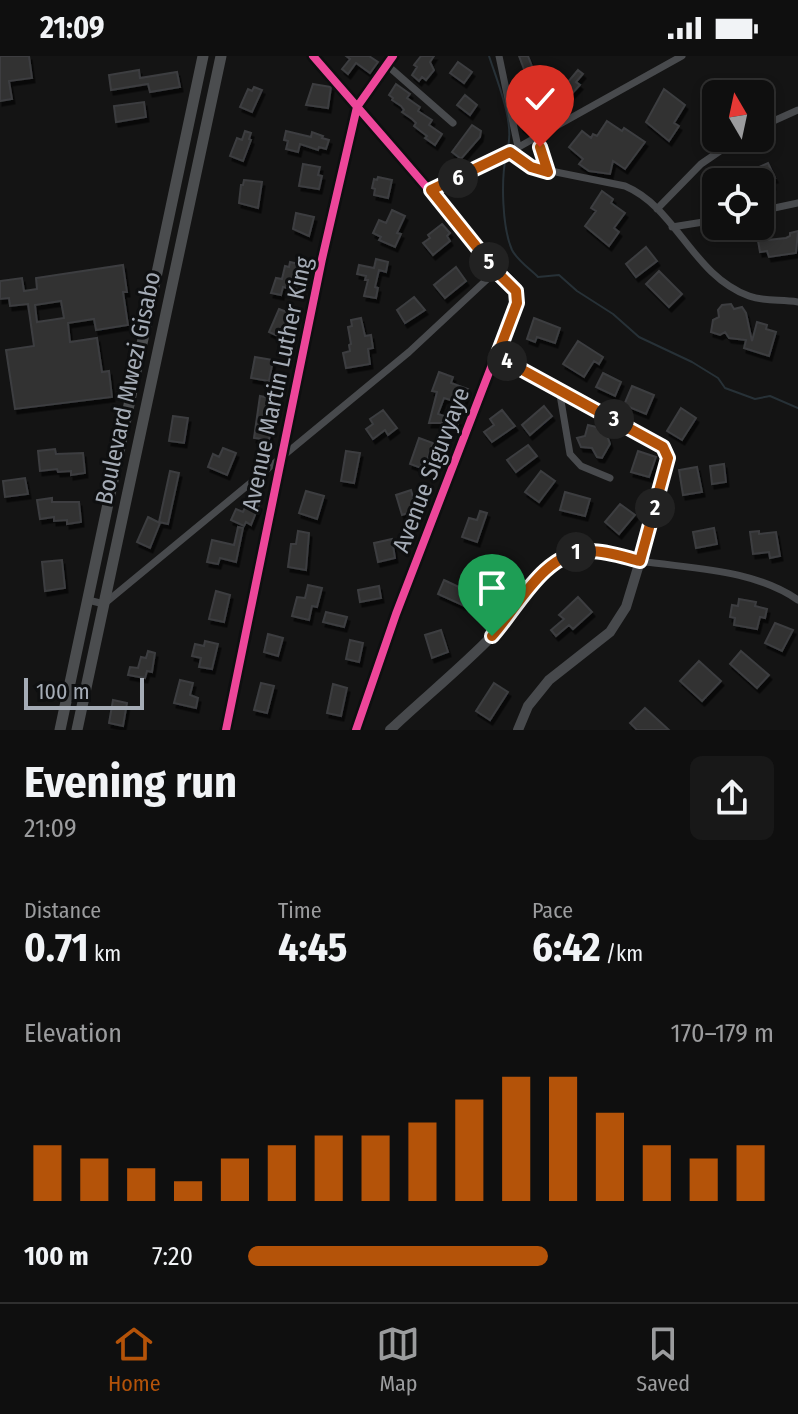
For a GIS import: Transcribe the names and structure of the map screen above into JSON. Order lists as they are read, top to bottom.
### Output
{
  "streets": {
    "main road": ["Boulevard Mwezi Gisabo"],
    "street": ["Avenue Martin Luther King", "Avenue Siguvyaye"]
  },
  "crossings": [
    ["Avenue Martin Luther King", "Avenue Siguvyaye"]
  ],
  "scale_bar": "100 m",
  "north": "top",
  "page": {
    "status": "21:09",
    "pins": [
      "6",
      "5",
      "4",
      "3",
      "2",
      "1"
    ],
    "scale": "100 m",
    "heading": ["Evening run", "21:09"],
    "stats": [
      ["Distance", "0.71 km"],
      ["Time", "4:45"],
      ["Pace", "6:42 /km"]
    ],
    "chart": ["Elevation", "170–179 m"],
    "list": [
      {
        "name": "100 m",
        "note": "7:20"
      }
    ],
    "tabs": ["Home", "Map", "Saved"]
  }
}
